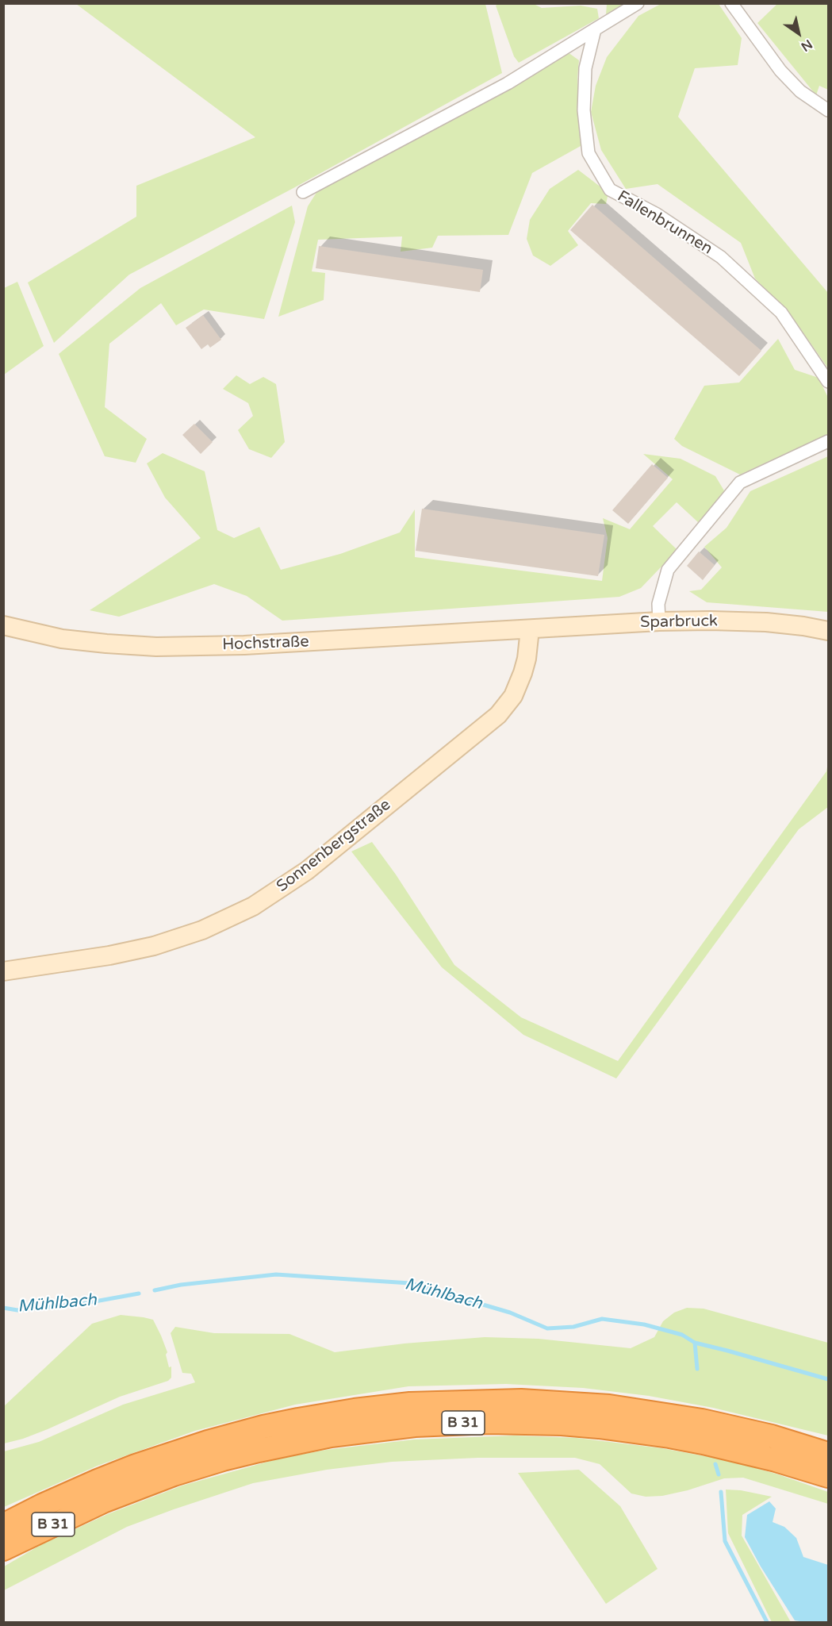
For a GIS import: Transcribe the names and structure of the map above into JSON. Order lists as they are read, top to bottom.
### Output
{
  "streets": {
    "highway": ["B 31"],
    "main road": ["Sparbruck", "Hochstraße", "Sonnenbergstraße"],
    "street": ["Fallenbrunnen"]
  },
  "crossings": [
    ["Sparbruck", "Hochstraße"],
    ["Sparbruck", "Sonnenbergstraße"],
    ["Hochstraße", "Sonnenbergstraße"]
  ],
  "water": ["Mühlbach"],
  "north": "bottom right"
}
